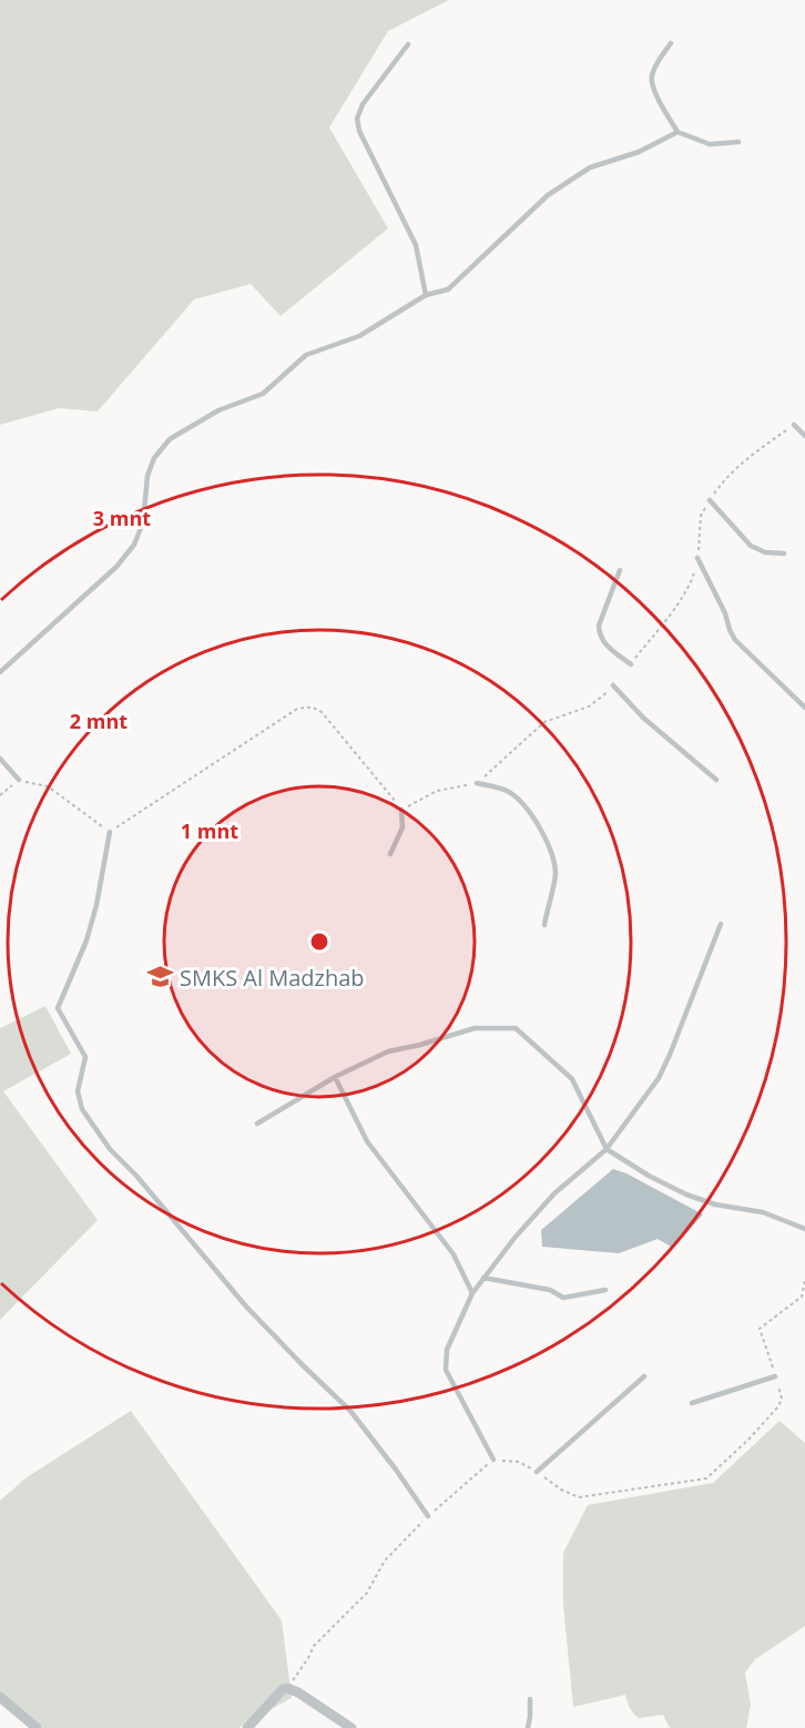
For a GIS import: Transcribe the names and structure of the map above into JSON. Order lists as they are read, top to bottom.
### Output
{
  "places": {
    "school or university": ["SMKS Al Madzhab"]
  },
  "rings": ["3 mnt", "2 mnt", "1 mnt"]
}
